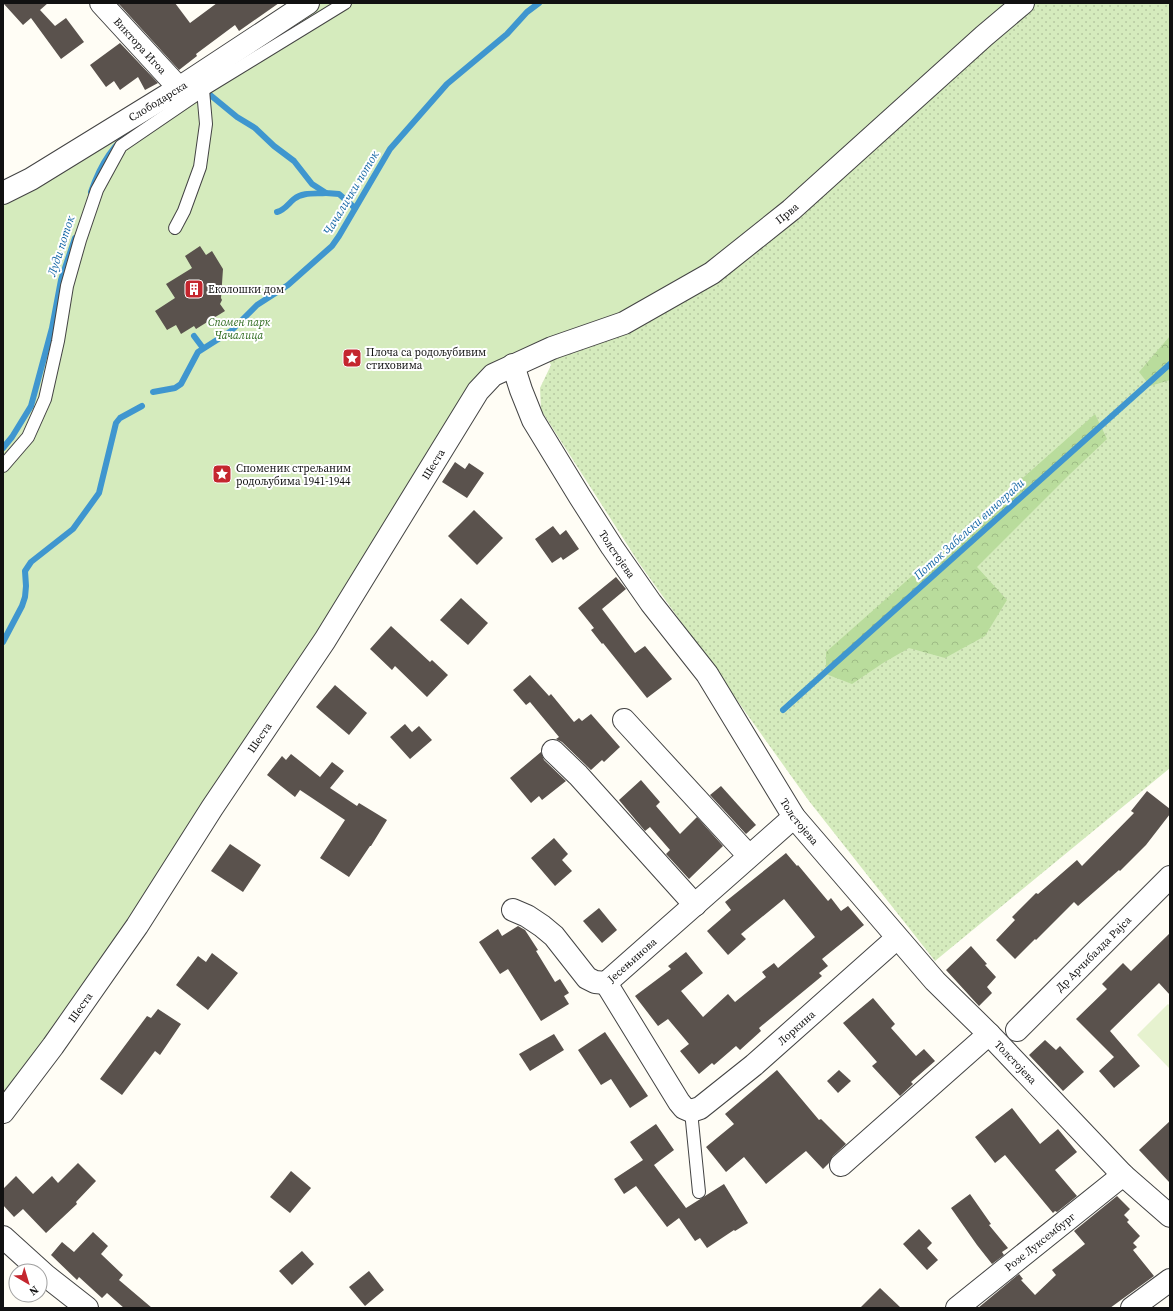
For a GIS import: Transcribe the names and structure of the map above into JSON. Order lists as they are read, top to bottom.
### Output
{
  "streets": {
    "street": [
      "Виктора Игоа",
      "Слободарска",
      "Прва",
      "Шеста",
      "Толстојева",
      "Др Арчибалда Рајса",
      "Јесењинова",
      "Лоркина",
      "Розе Луксембург"
    ]
  },
  "crossings": [
    ["Виктора Игоа", "Слободарска"],
    ["Прва", "Шеста"],
    ["Прва", "Толстојева"],
    ["Шеста", "Толстојева"],
    ["Толстојева", "Јесењинова"],
    ["Толстојева", "Лоркина"],
    ["Толстојева", "Розе Луксембург"]
  ],
  "water": ["Чачалички поток", "Луди поток", "Поток Забелски виногради"],
  "parks": ["Спомен парк Чачалица"],
  "places": {
    "building": ["Еколошки дом"],
    "place": ["Плоча са родољубивим стиховима", "Споменик стрељаним родољубима 1941-1944"]
  },
  "north": "bottom right"
}
